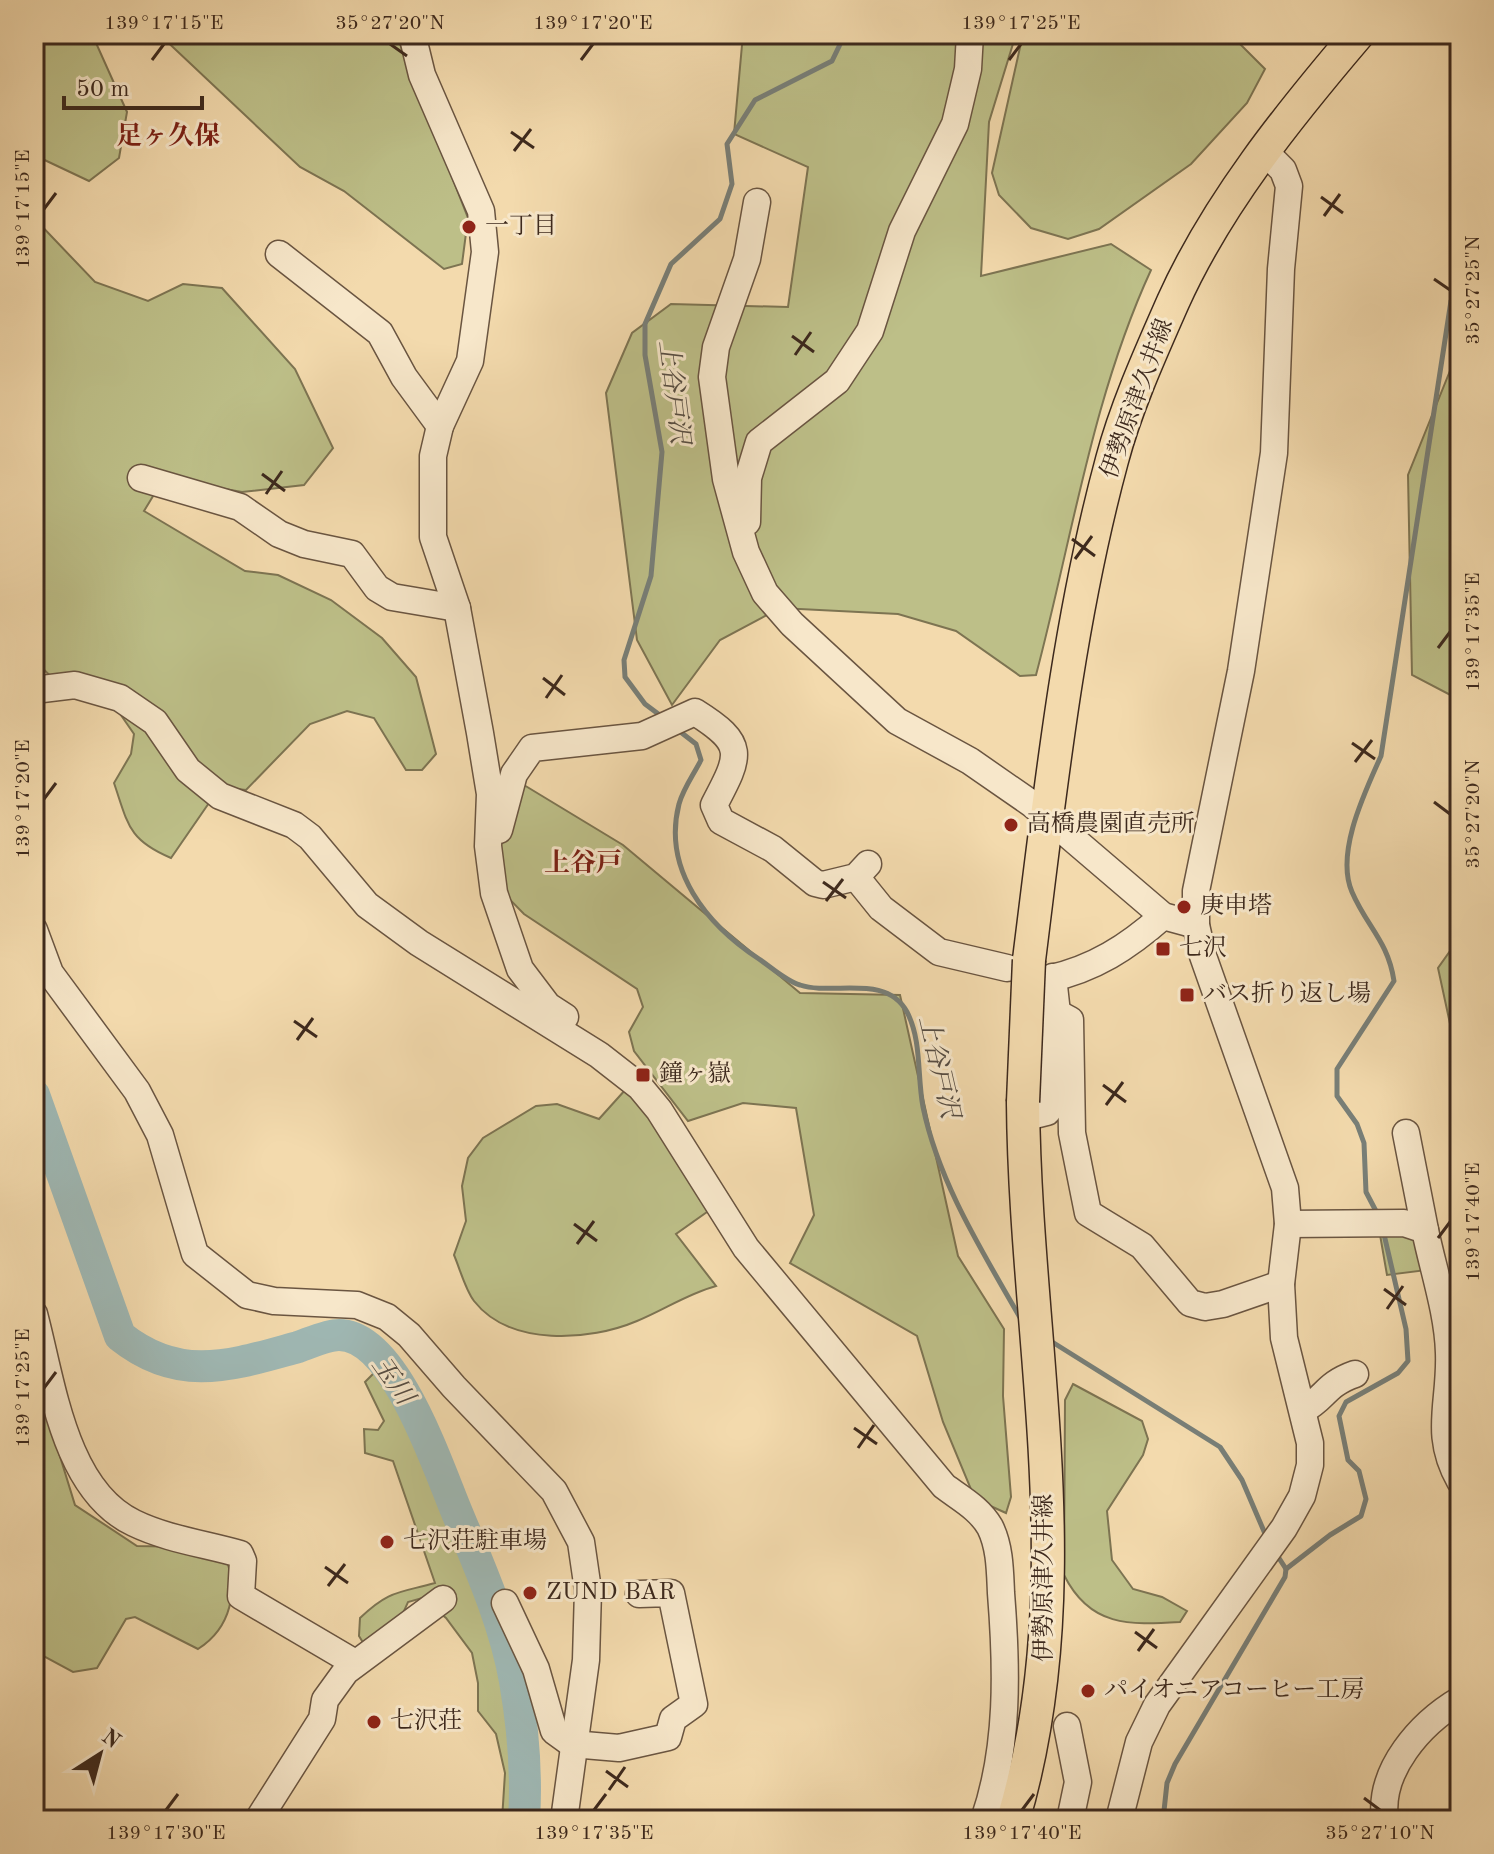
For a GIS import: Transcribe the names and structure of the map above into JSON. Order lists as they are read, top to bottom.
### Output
{
  "streets": {
    "main road": ["伊勢原津久井線"]
  },
  "districts": ["足ヶ久保", "上谷戸"],
  "water": ["上谷戸沢", "玉川"],
  "places": {
    "other": [
      "一丁目",
      "高橋農園直売所",
      "庚申塔",
      "七沢荘駐車場",
      "ZUND BAR",
      "パイオニアコーヒー工房",
      "七沢荘"
    ],
    "transit": ["七沢", "バス折り返し場", "鐘ヶ嶽"]
  },
  "scale_bar": "50 m",
  "north": "top right",
  "coordinates": [
    "139°17'15\"E",
    "35°27'20\"N",
    "139°17'20\"E",
    "139°17'25\"E",
    "35°27'25\"N",
    "139°17'35\"E",
    "139°17'40\"E",
    "139°17'30\"E",
    "35°27'10\"N"
  ]
}
